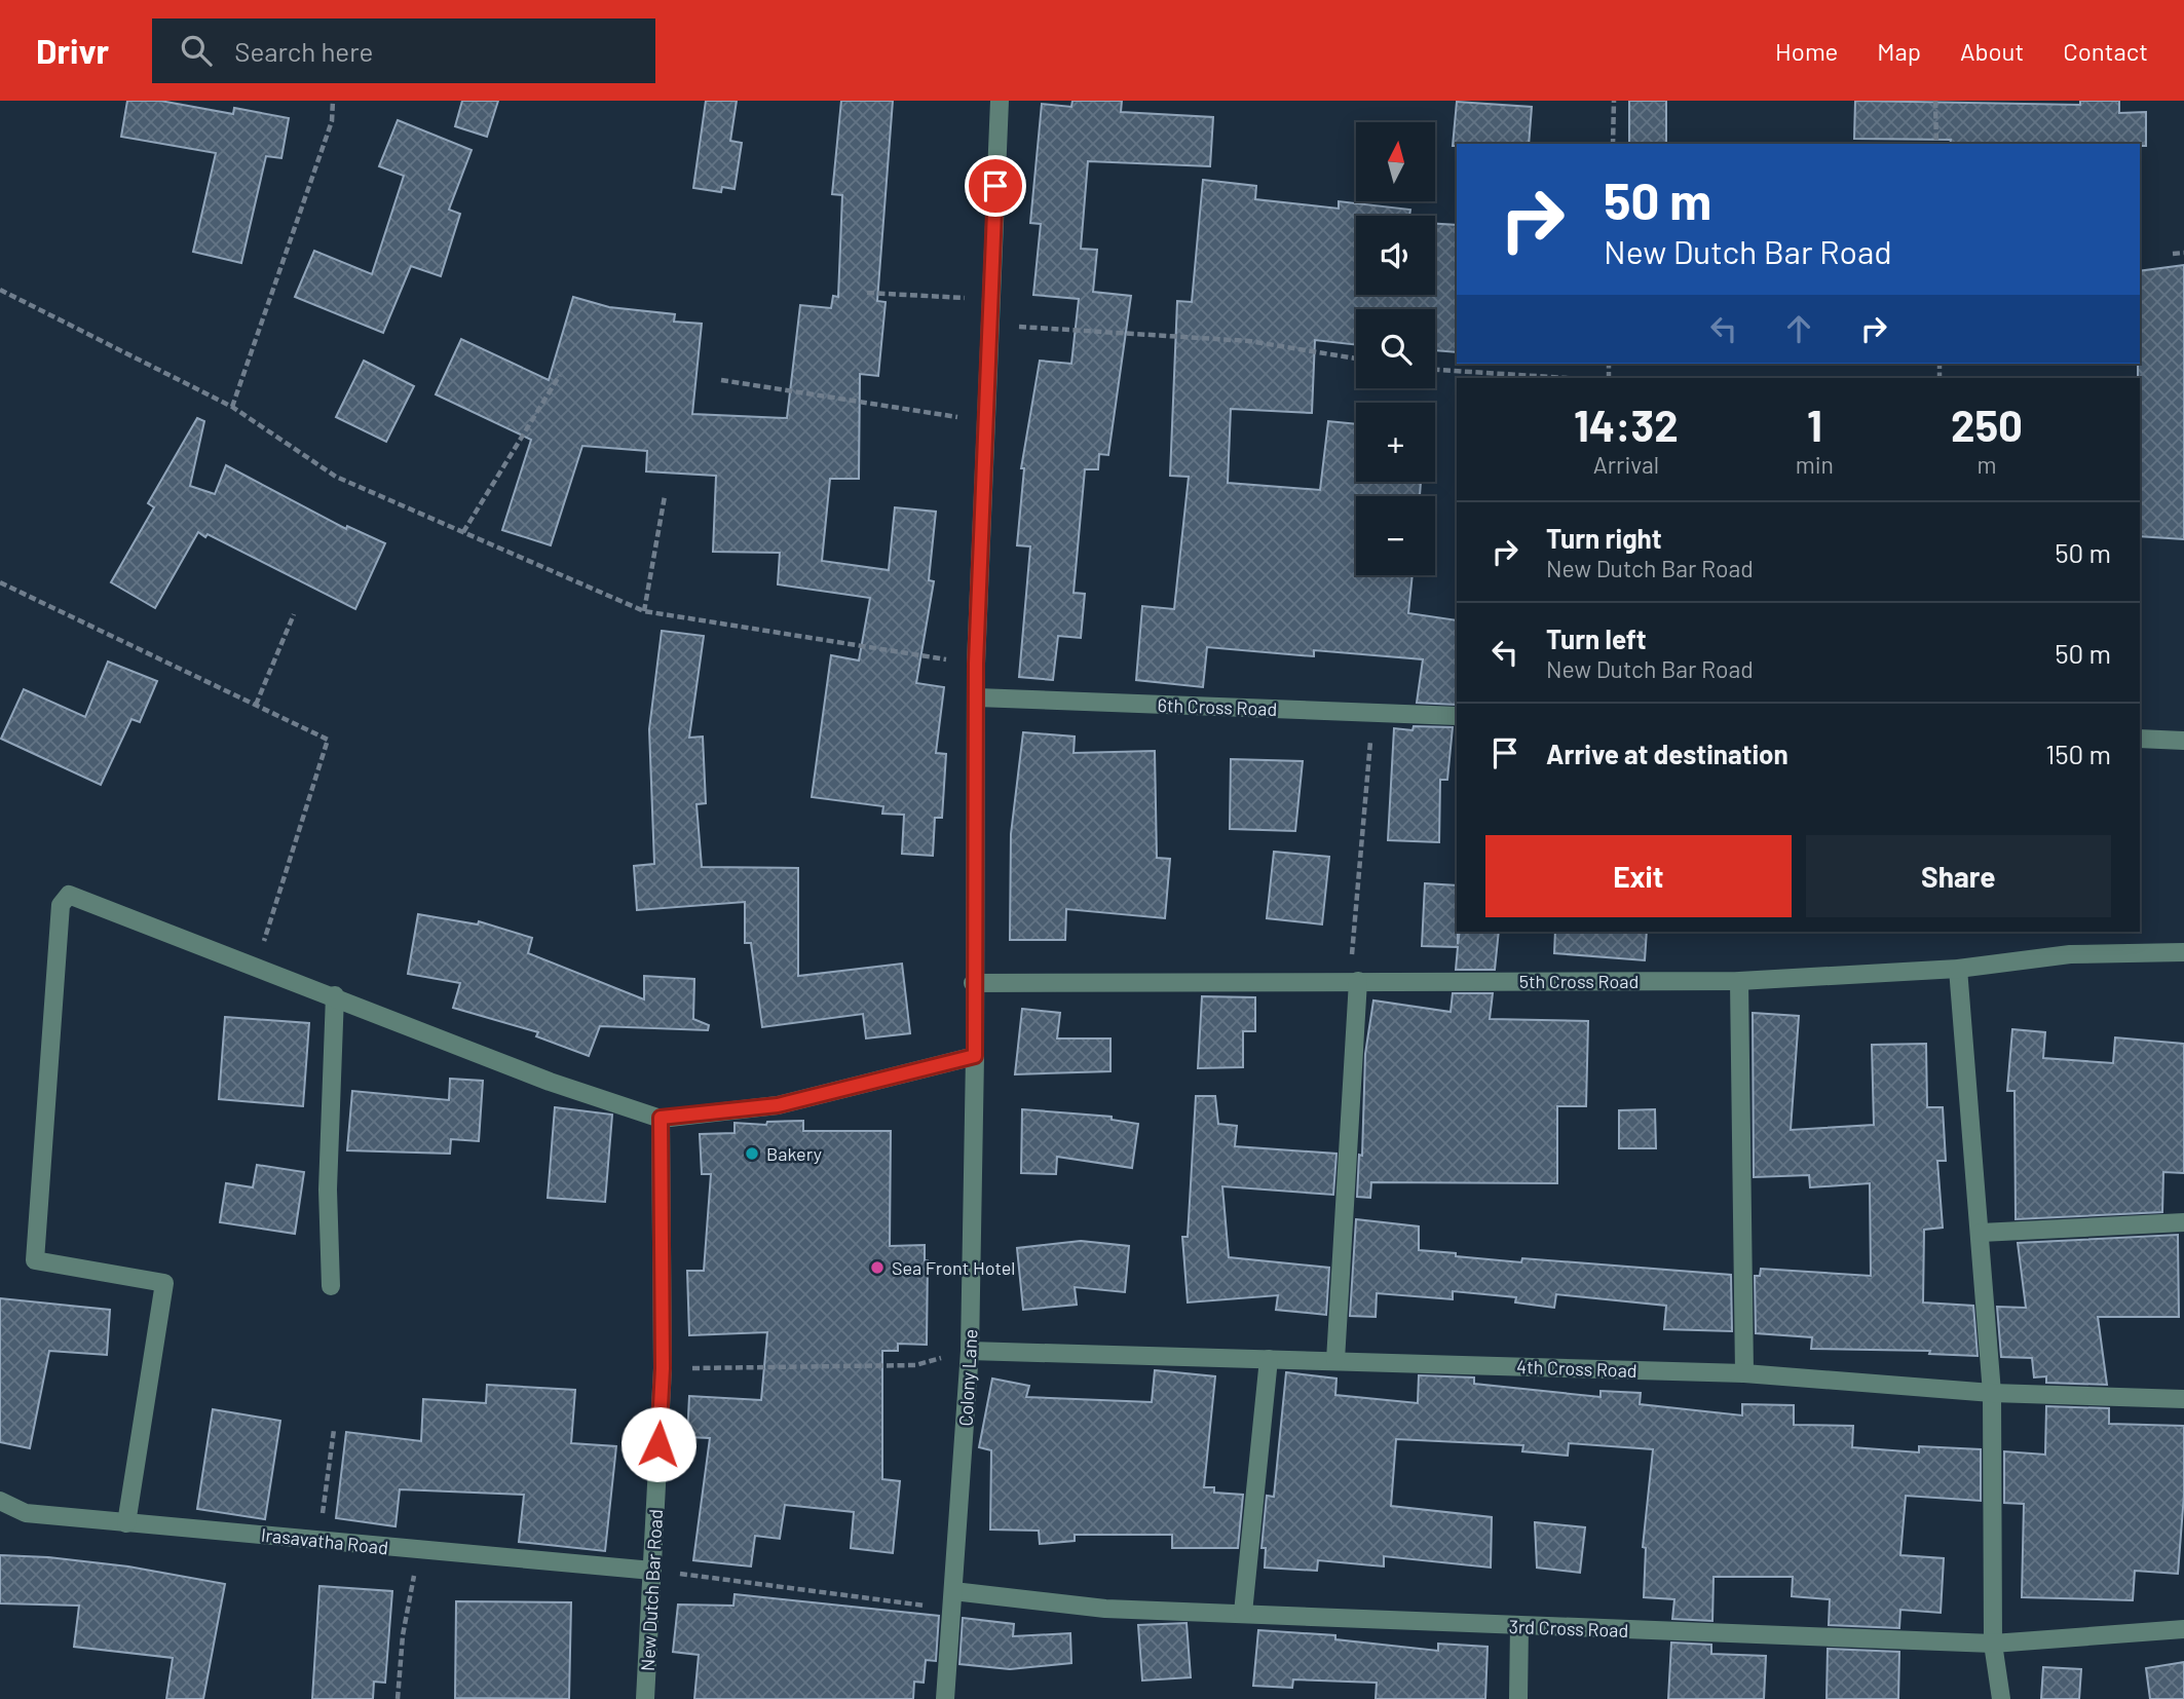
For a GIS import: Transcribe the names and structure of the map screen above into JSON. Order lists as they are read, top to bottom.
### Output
{
  "streets": {
    "street": [
      "6th Cross Road",
      "5th Cross Road",
      "4th Cross Road",
      "Colony Lane",
      "Irasavatha Road",
      "New Dutch Bar Road",
      "3rd Cross Road"
    ]
  },
  "crossings": [
    ["4th Cross Road", "Colony Lane"],
    ["Colony Lane", "3rd Cross Road"],
    ["Irasavatha Road", "New Dutch Bar Road"]
  ],
  "places": ["Bakery", "Sea Front Hotel"],
  "north": "top",
  "page": {
    "header": "Drivr",
    "search": "Search here",
    "nav": [
      "Home",
      "Map",
      "About",
      "Contact"
    ],
    "map_buttons": ["+", "−"],
    "turn": ["50 m", "New Dutch Bar Road"],
    "eta": [
      "14:32",
      "Arrival",
      "1",
      "min",
      "250",
      "m"
    ],
    "list": [
      {
        "name": "Turn right",
        "note": "New Dutch Bar Road",
        "value": "50 m"
      },
      {
        "name": "Turn left",
        "note": "New Dutch Bar Road",
        "value": "50 m"
      },
      {
        "name": "Arrive at destination",
        "value": "150 m"
      }
    ],
    "buttons": ["Exit", "Share"]
  }
}
